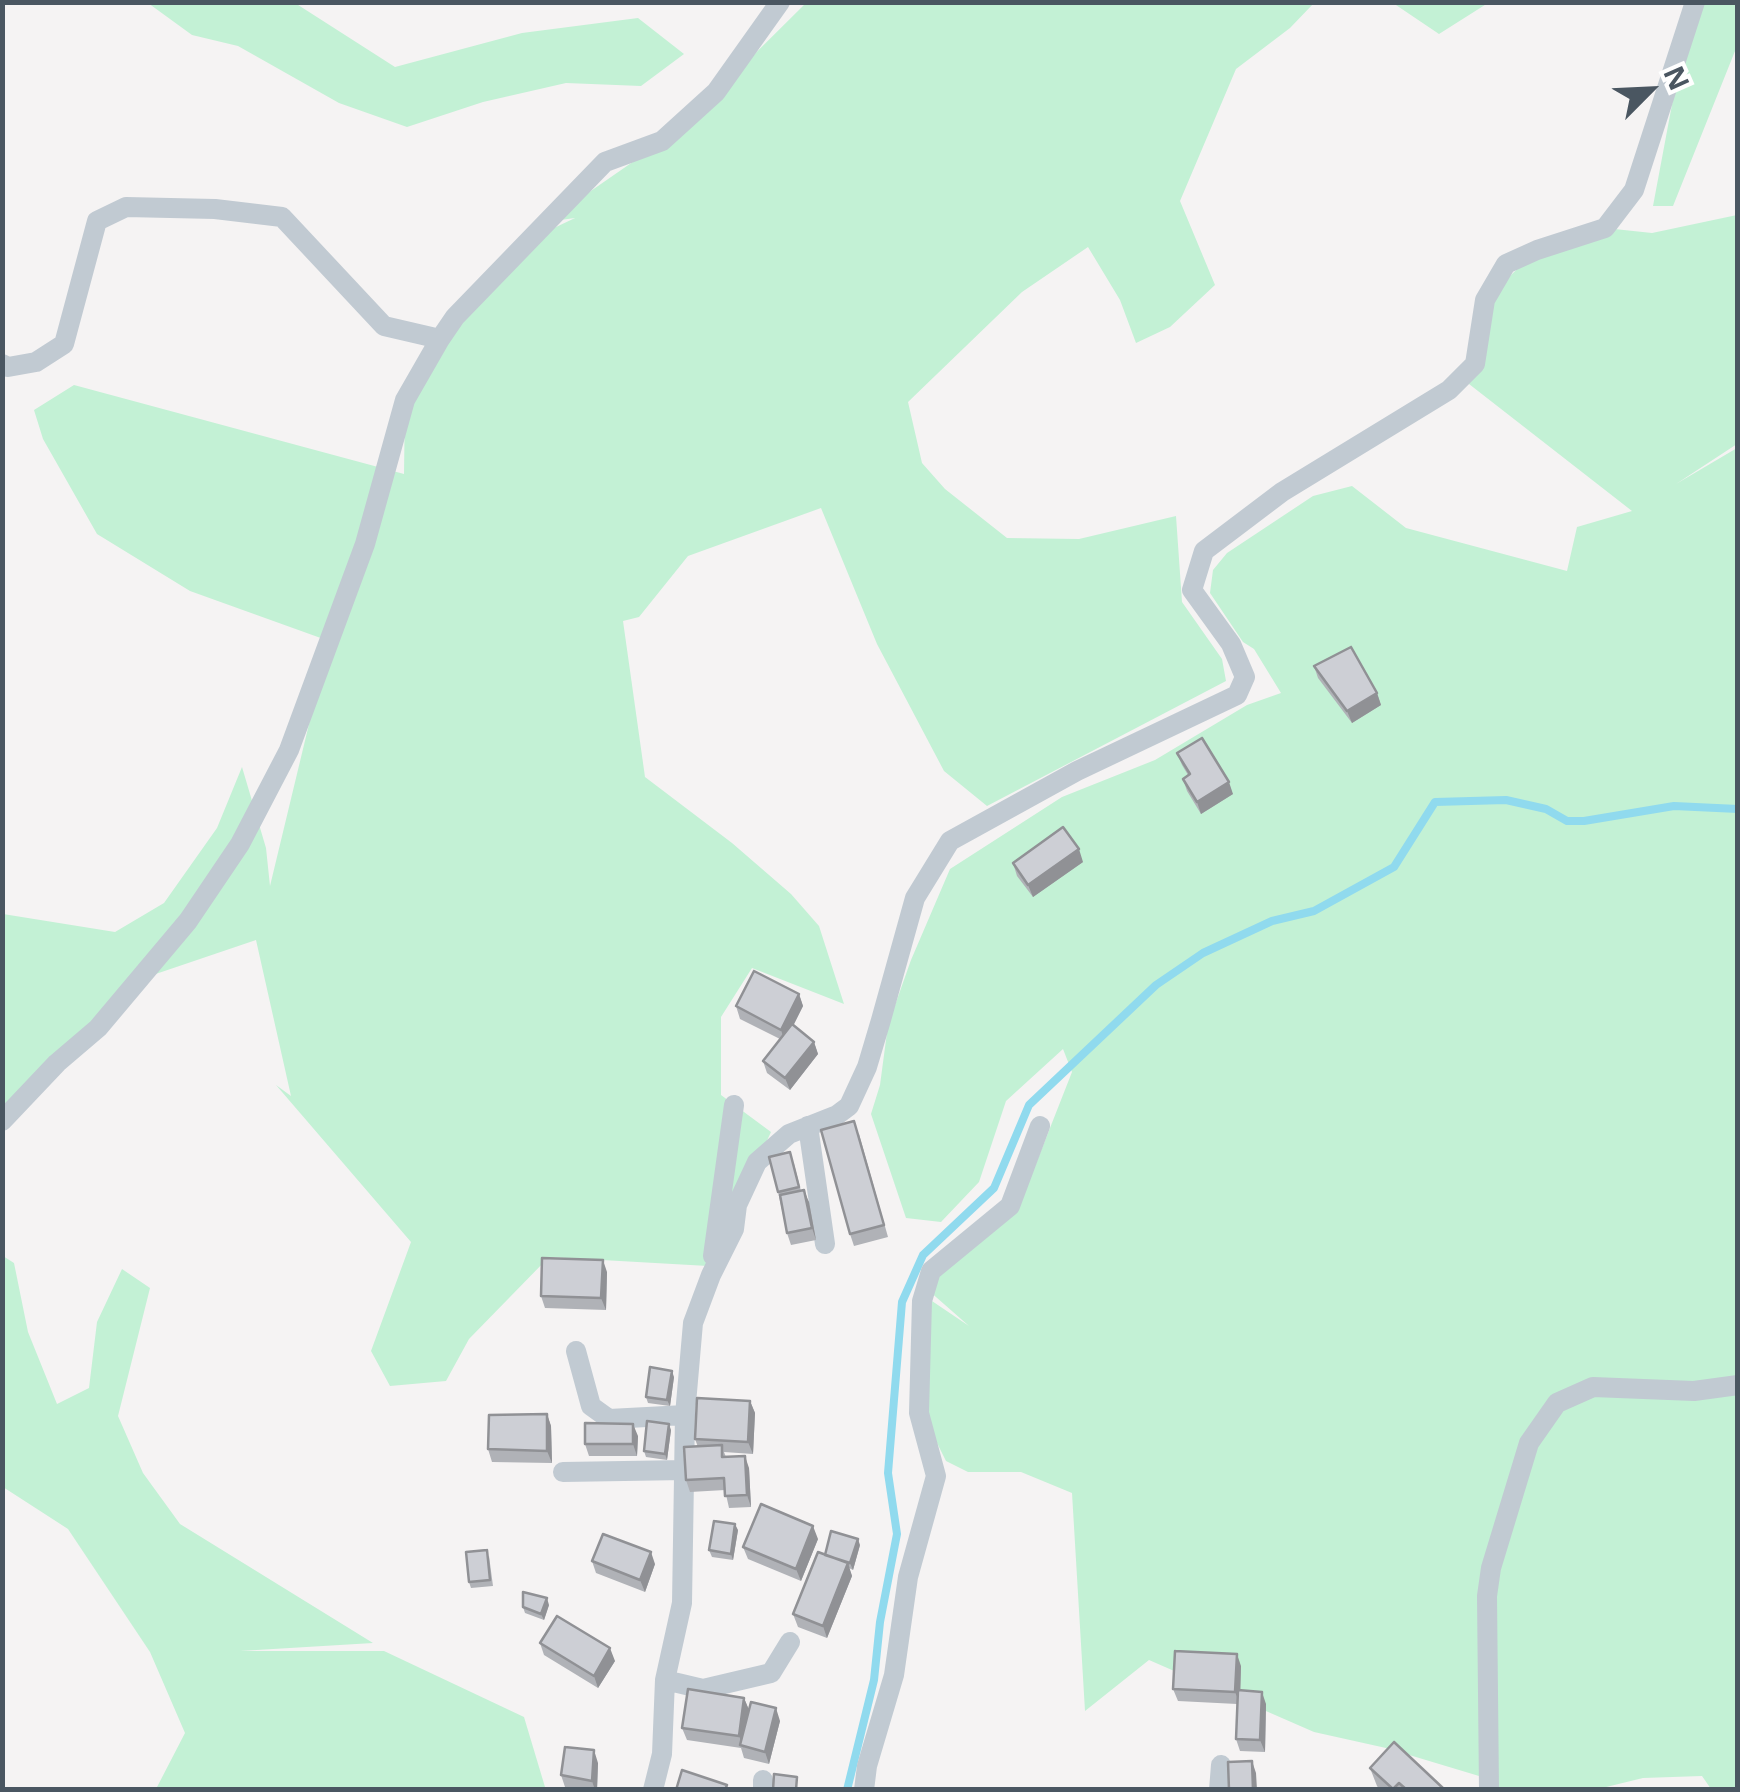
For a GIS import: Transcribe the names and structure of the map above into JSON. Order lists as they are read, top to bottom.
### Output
{
  "north": "top right"
}
